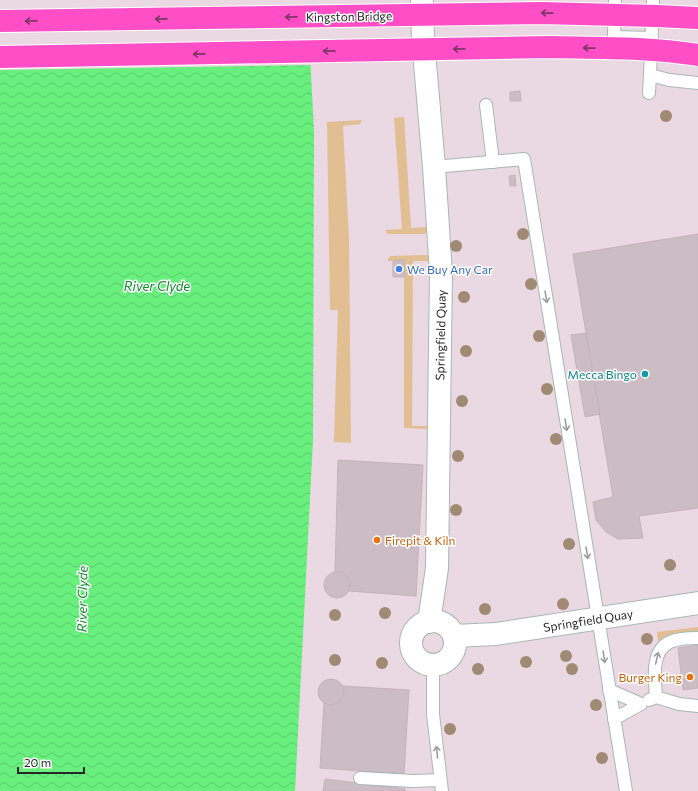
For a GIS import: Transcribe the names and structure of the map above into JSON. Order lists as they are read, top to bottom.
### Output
{
  "streets": {
    "highway": ["Kingston Bridge"],
    "street": ["Springfield Quay"]
  },
  "water": ["River Clyde"],
  "places": [
    "We Buy Any Car",
    "Mecca Bingo",
    "Firepit & Kiln",
    "Burger King"
  ],
  "scale_bar": "20 m"
}
